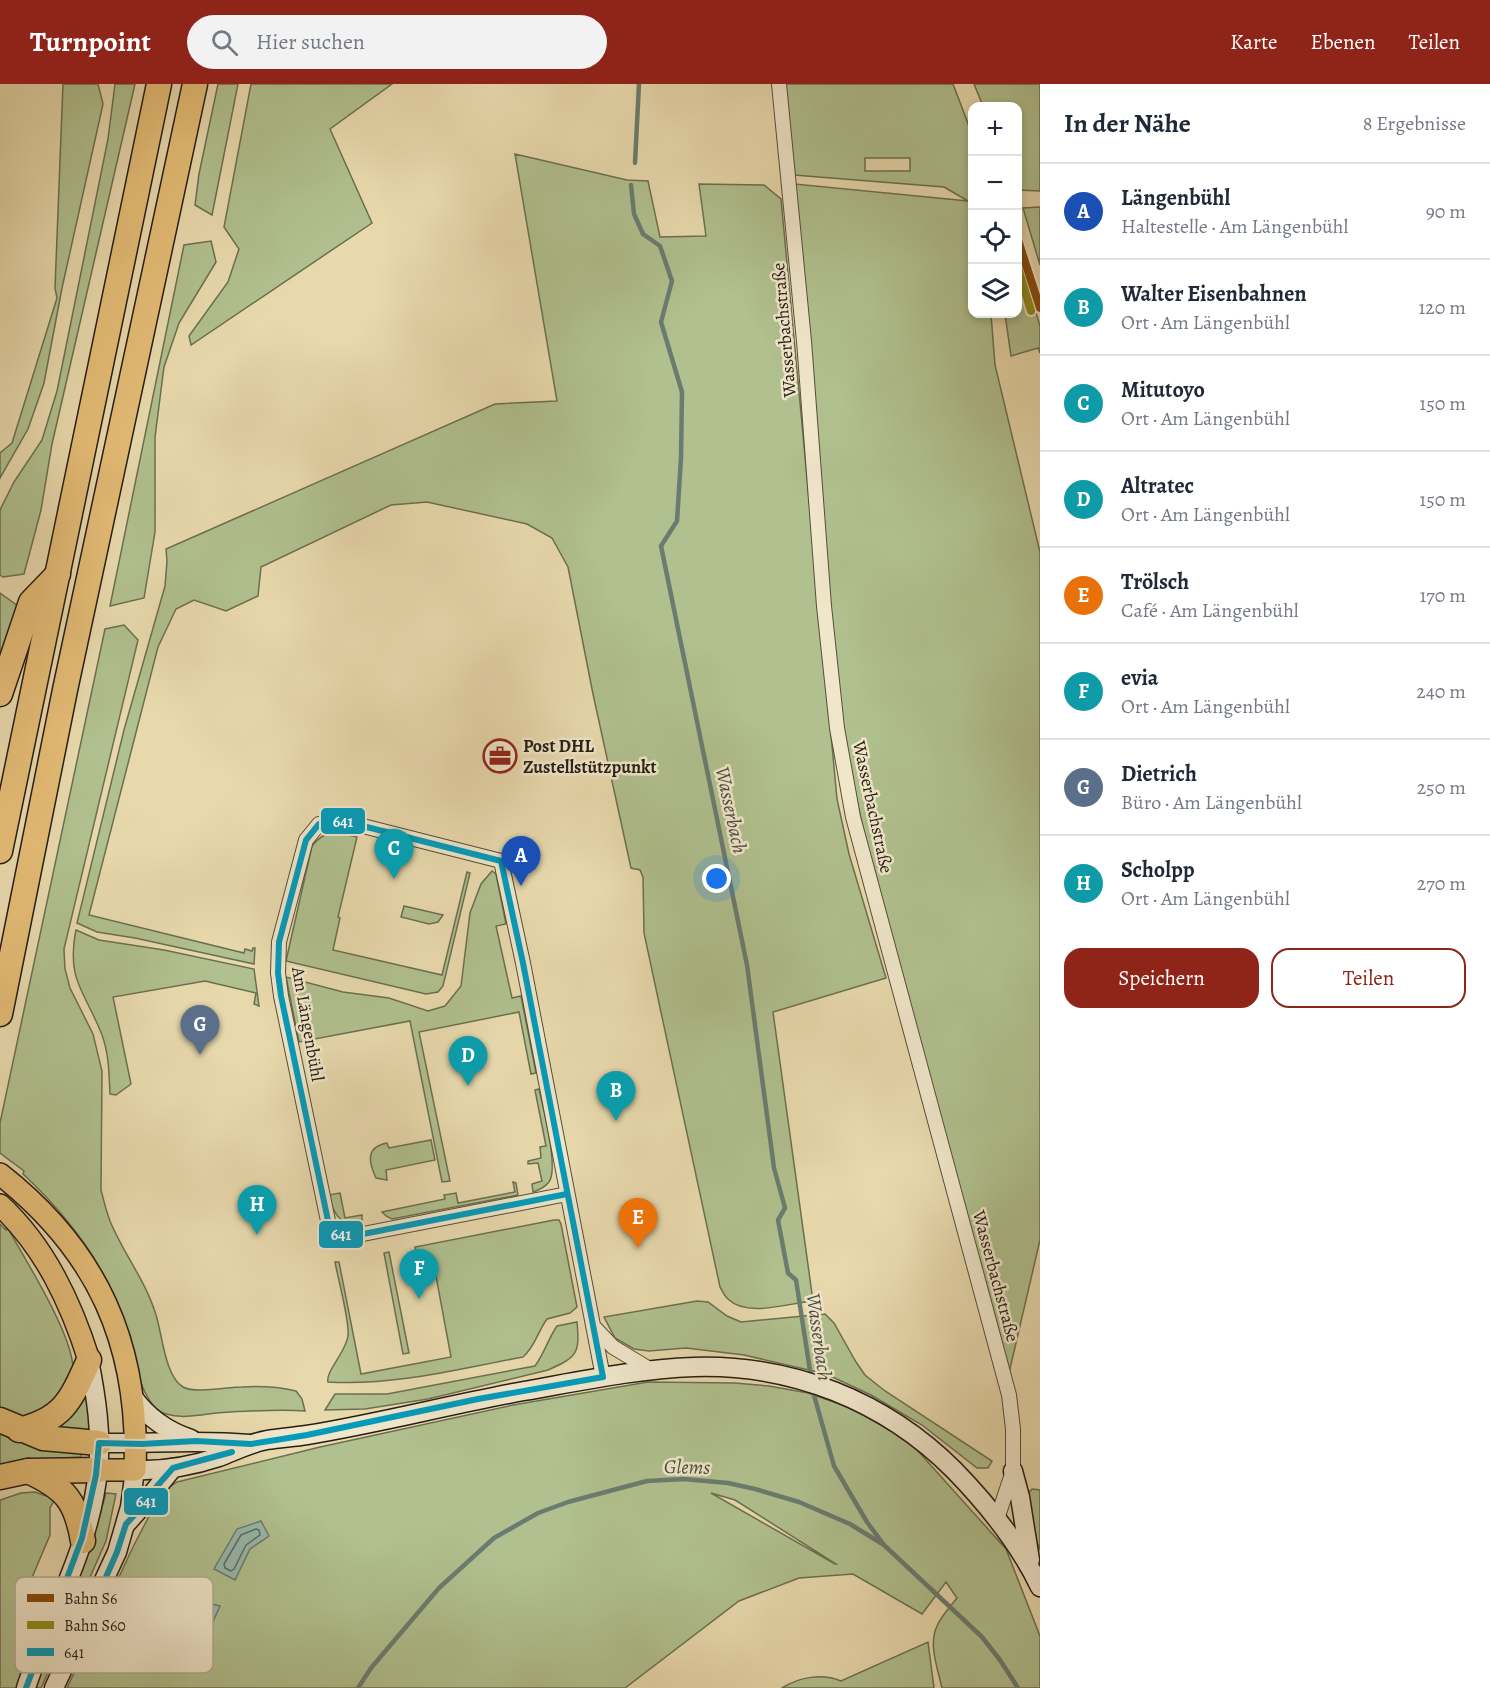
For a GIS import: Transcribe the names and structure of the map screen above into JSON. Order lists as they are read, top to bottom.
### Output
{
  "streets": {
    "street": ["Wasserbachstraße", "Am Längenbühl"]
  },
  "water": ["Wasserbach", "Glems"],
  "places": {
    "office": ["Post DHL Zustellstützpunkt"]
  },
  "lines": ["rail line S6", "rail line S60", "transit line 641"],
  "legend": ["Bahn S6", "Bahn S60", "641"],
  "page": {
    "header": "Turnpoint",
    "search": "Hier suchen",
    "nav": ["Karte", "Ebenen", "Teilen"],
    "heading": ["In der Nähe", "8 Ergebnisse"],
    "map_buttons": ["+", "−"],
    "list": [
      {
        "mark": "A",
        "name": "Längenbühl",
        "note": "Haltestelle · Am Längenbühl",
        "value": "90 m"
      },
      {
        "mark": "B",
        "name": "Walter Eisenbahnen",
        "note": "Ort · Am Längenbühl",
        "value": "120 m"
      },
      {
        "mark": "C",
        "name": "Mitutoyo",
        "note": "Ort · Am Längenbühl",
        "value": "150 m"
      },
      {
        "mark": "D",
        "name": "Altratec",
        "note": "Ort · Am Längenbühl",
        "value": "150 m"
      },
      {
        "mark": "E",
        "name": "Trölsch",
        "note": "Café · Am Längenbühl",
        "value": "170 m"
      },
      {
        "mark": "F",
        "name": "evia",
        "note": "Ort · Am Längenbühl",
        "value": "240 m"
      },
      {
        "mark": "G",
        "name": "Dietrich",
        "note": "Büro · Am Längenbühl",
        "value": "250 m"
      },
      {
        "mark": "H",
        "name": "Scholpp",
        "note": "Ort · Am Längenbühl",
        "value": "270 m"
      }
    ],
    "pins": [
      "C",
      "A",
      "G",
      "D",
      "B",
      "H",
      "E",
      "F"
    ],
    "buttons": ["Speichern", "Teilen"]
  }
}
